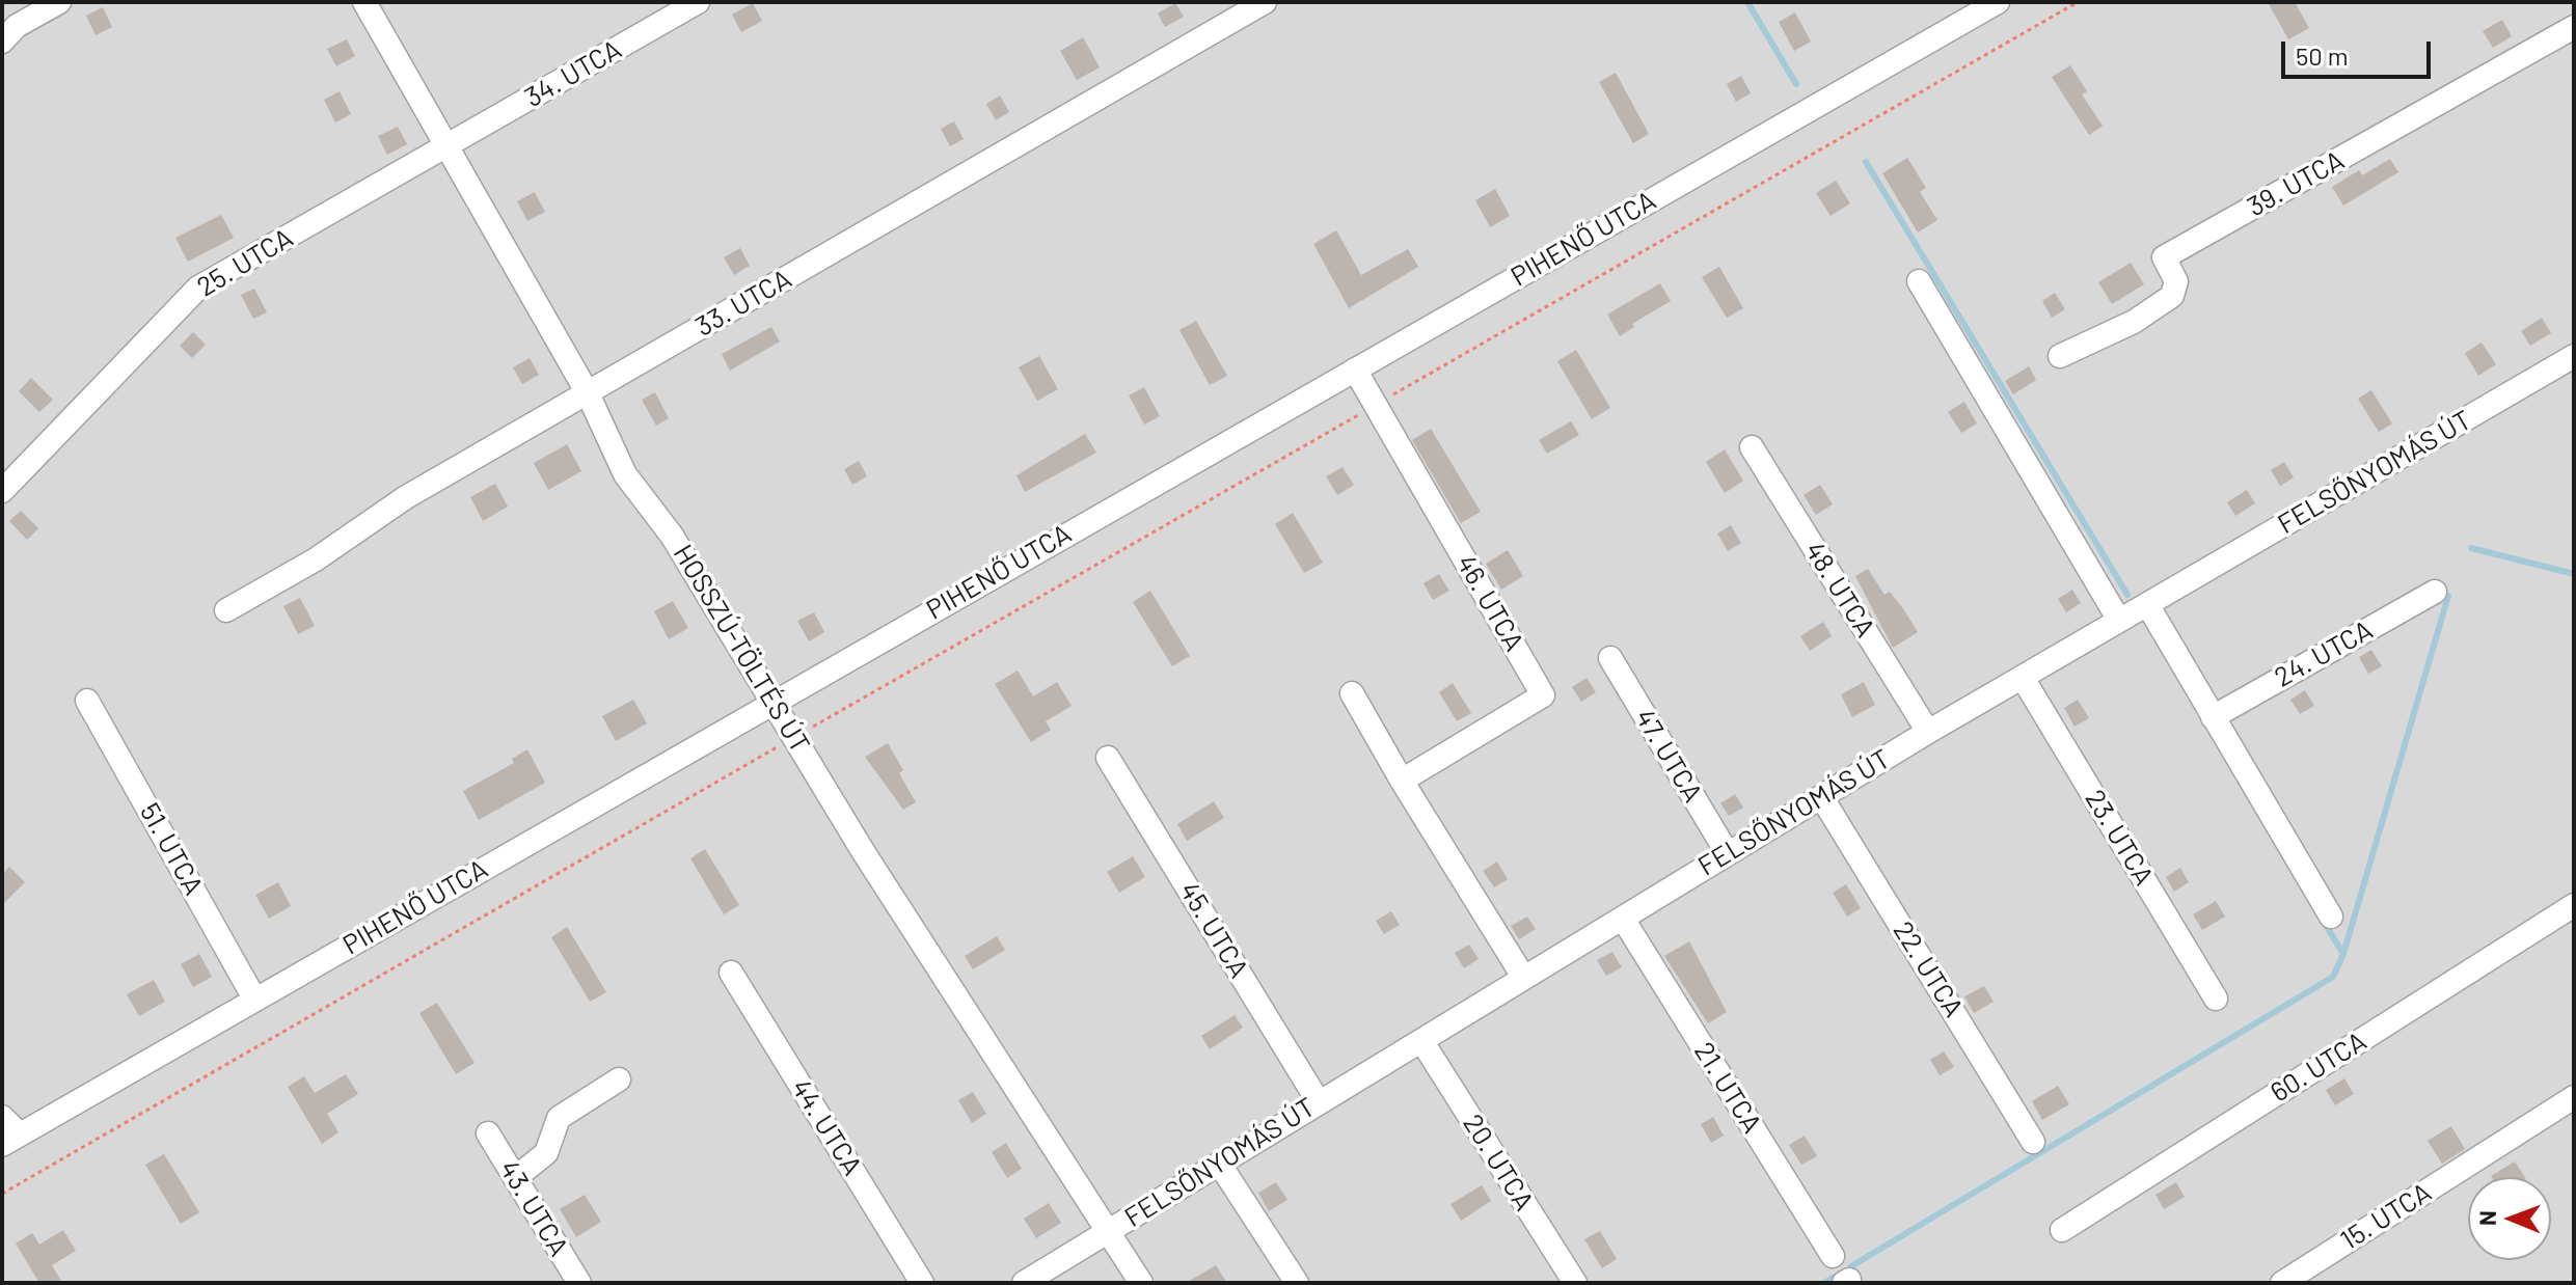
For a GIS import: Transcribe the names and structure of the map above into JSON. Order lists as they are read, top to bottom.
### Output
{
  "streets": {
    "street": [
      "34. UTCA",
      "39. UTCA",
      "PIHENŐ UTCA",
      "25. UTCA",
      "33. UTCA",
      "FELSŐNYOMÁS ÚT",
      "48. UTCA",
      "46. UTCA",
      "HOSSZÚ-TÖLTÉS ÚT",
      "24. UTCA",
      "47. UTCA",
      "23. UTCA",
      "51. UTCA",
      "45. UTCA",
      "22. UTCA",
      "60. UTCA",
      "21. UTCA",
      "44. UTCA",
      "20. UTCA",
      "43. UTCA",
      "15. UTCA"
    ]
  },
  "crossings": [
    ["34. UTCA", "25. UTCA"],
    ["34. UTCA", "HOSSZÚ-TÖLTÉS ÚT"],
    ["PIHENŐ UTCA", "46. UTCA"],
    ["PIHENŐ UTCA", "HOSSZÚ-TÖLTÉS ÚT"],
    ["PIHENŐ UTCA", "51. UTCA"],
    ["25. UTCA", "HOSSZÚ-TÖLTÉS ÚT"],
    ["33. UTCA", "HOSSZÚ-TÖLTÉS ÚT"],
    ["FELSŐNYOMÁS ÚT", "48. UTCA"],
    ["FELSŐNYOMÁS ÚT", "HOSSZÚ-TÖLTÉS ÚT"],
    ["FELSŐNYOMÁS ÚT", "47. UTCA"],
    ["FELSŐNYOMÁS ÚT", "23. UTCA"],
    ["FELSŐNYOMÁS ÚT", "45. UTCA"],
    ["FELSŐNYOMÁS ÚT", "22. UTCA"],
    ["FELSŐNYOMÁS ÚT", "21. UTCA"],
    ["FELSŐNYOMÁS ÚT", "20. UTCA"]
  ],
  "scale_bar": "50 m",
  "north": "left"
}
